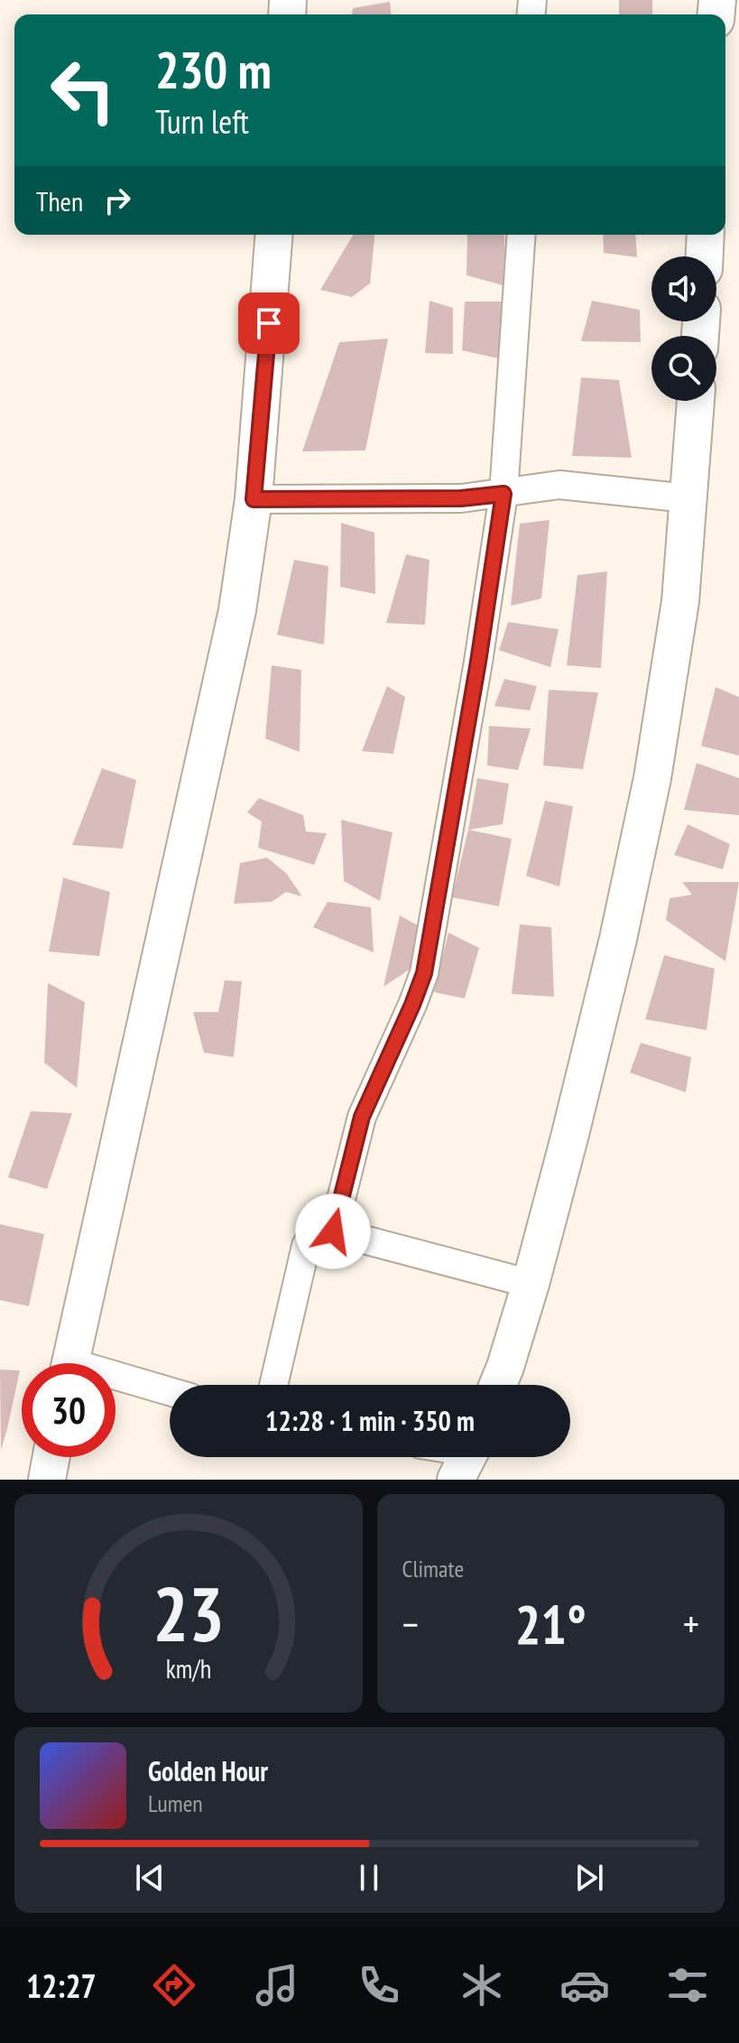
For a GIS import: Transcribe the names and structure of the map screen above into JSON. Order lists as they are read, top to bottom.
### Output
{
  "page": {
    "turn": ["230 m", "Turn left"],
    "then": "Then",
    "limit": "30",
    "trip": "12:28 · 1 min · 350 m",
    "tile": "Climate",
    "heat": ["−", "21°", "+"],
    "song": ["Golden Hour", "Lumen"],
    "tabs": "12:27",
    "gauge": ["23", "km/h"]
  }
}
